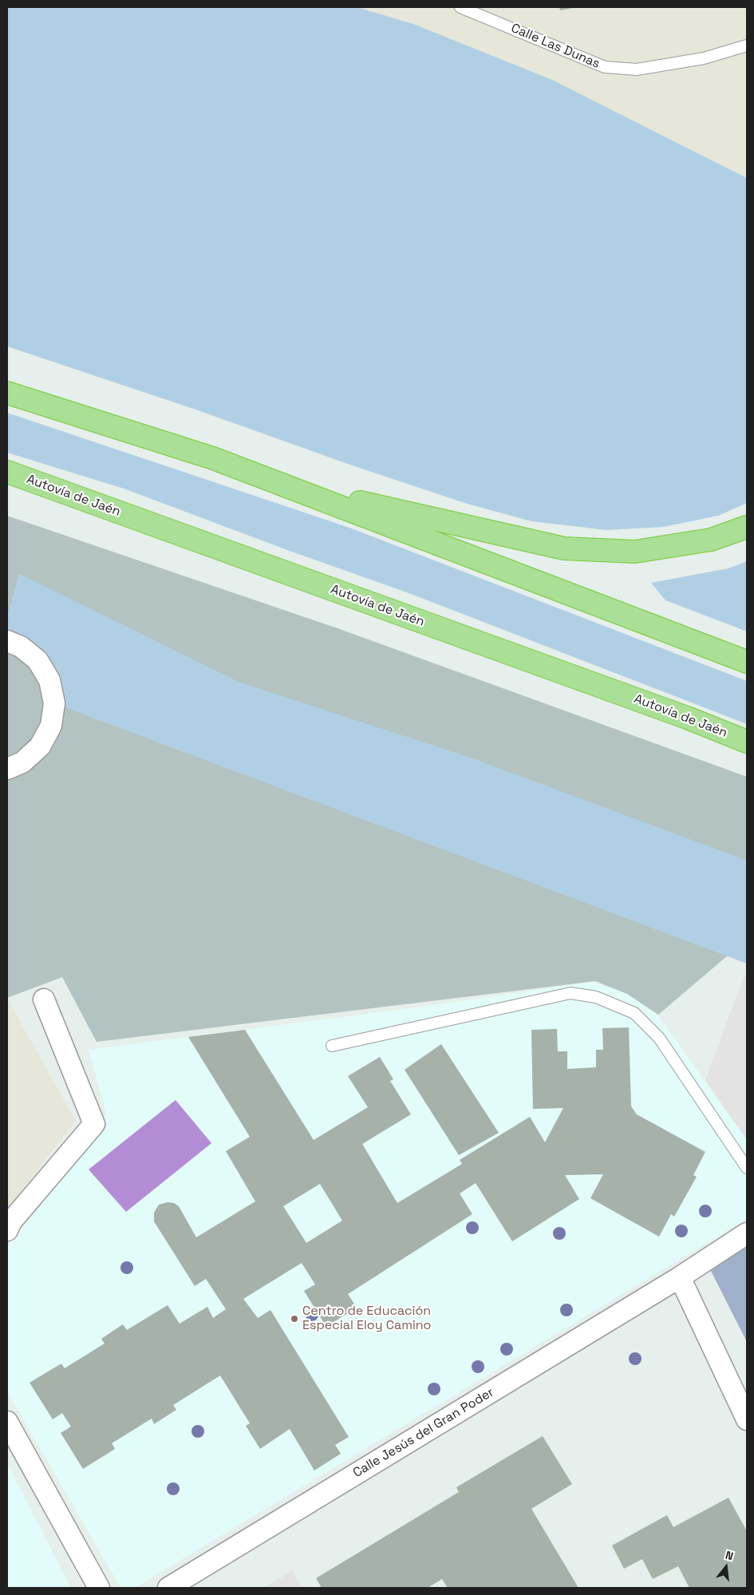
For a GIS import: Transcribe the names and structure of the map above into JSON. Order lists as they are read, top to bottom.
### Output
{
  "streets": {
    "highway": ["Autovía de Jaén"],
    "street": ["Calle Jesús del Gran Poder"],
    "lane": ["Calle Las Dunas"]
  },
  "places": ["Centro de Educación Especial Eloy Camino"],
  "north": "top"
}
